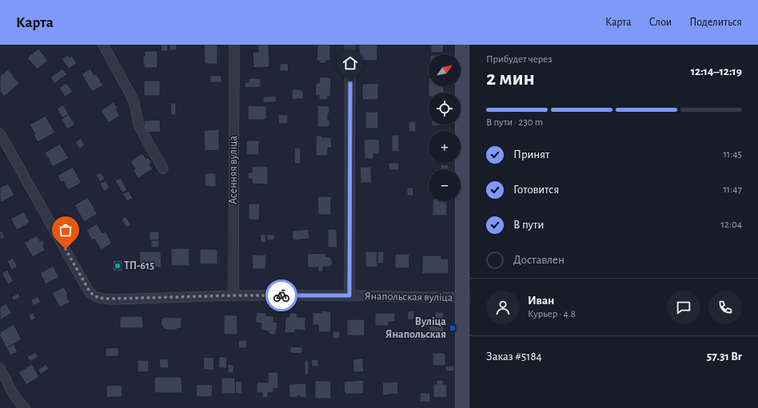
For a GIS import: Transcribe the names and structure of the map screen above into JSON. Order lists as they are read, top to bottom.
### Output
{
  "streets": {
    "street": ["Асенняя вуліца", "Янапольская вуліца"]
  },
  "crossings": [
    ["Асенняя вуліца", "Янапольская вуліца"]
  ],
  "places": {
    "other": ["ТП-615"],
    "transit": ["Вуліца Янапольская"]
  },
  "north": "top right",
  "page": {
    "header": "Карта",
    "nav": ["Карта", "Слои", "Поделиться"],
    "heading": ["2 мин", "Прибудет через", "12:14–12:19"],
    "panel": [
      "Иван",
      "Курьер · 4.8",
      "Заказ #5184",
      "57.31 Br"
    ],
    "map_buttons": ["+", "−"],
    "bar": "В пути · 230 m",
    "list": [
      ["Принят", "11:45"],
      ["Готовится", "11:47"],
      ["В пути", "12:04"],
      "Доставлен"
    ]
  }
}
